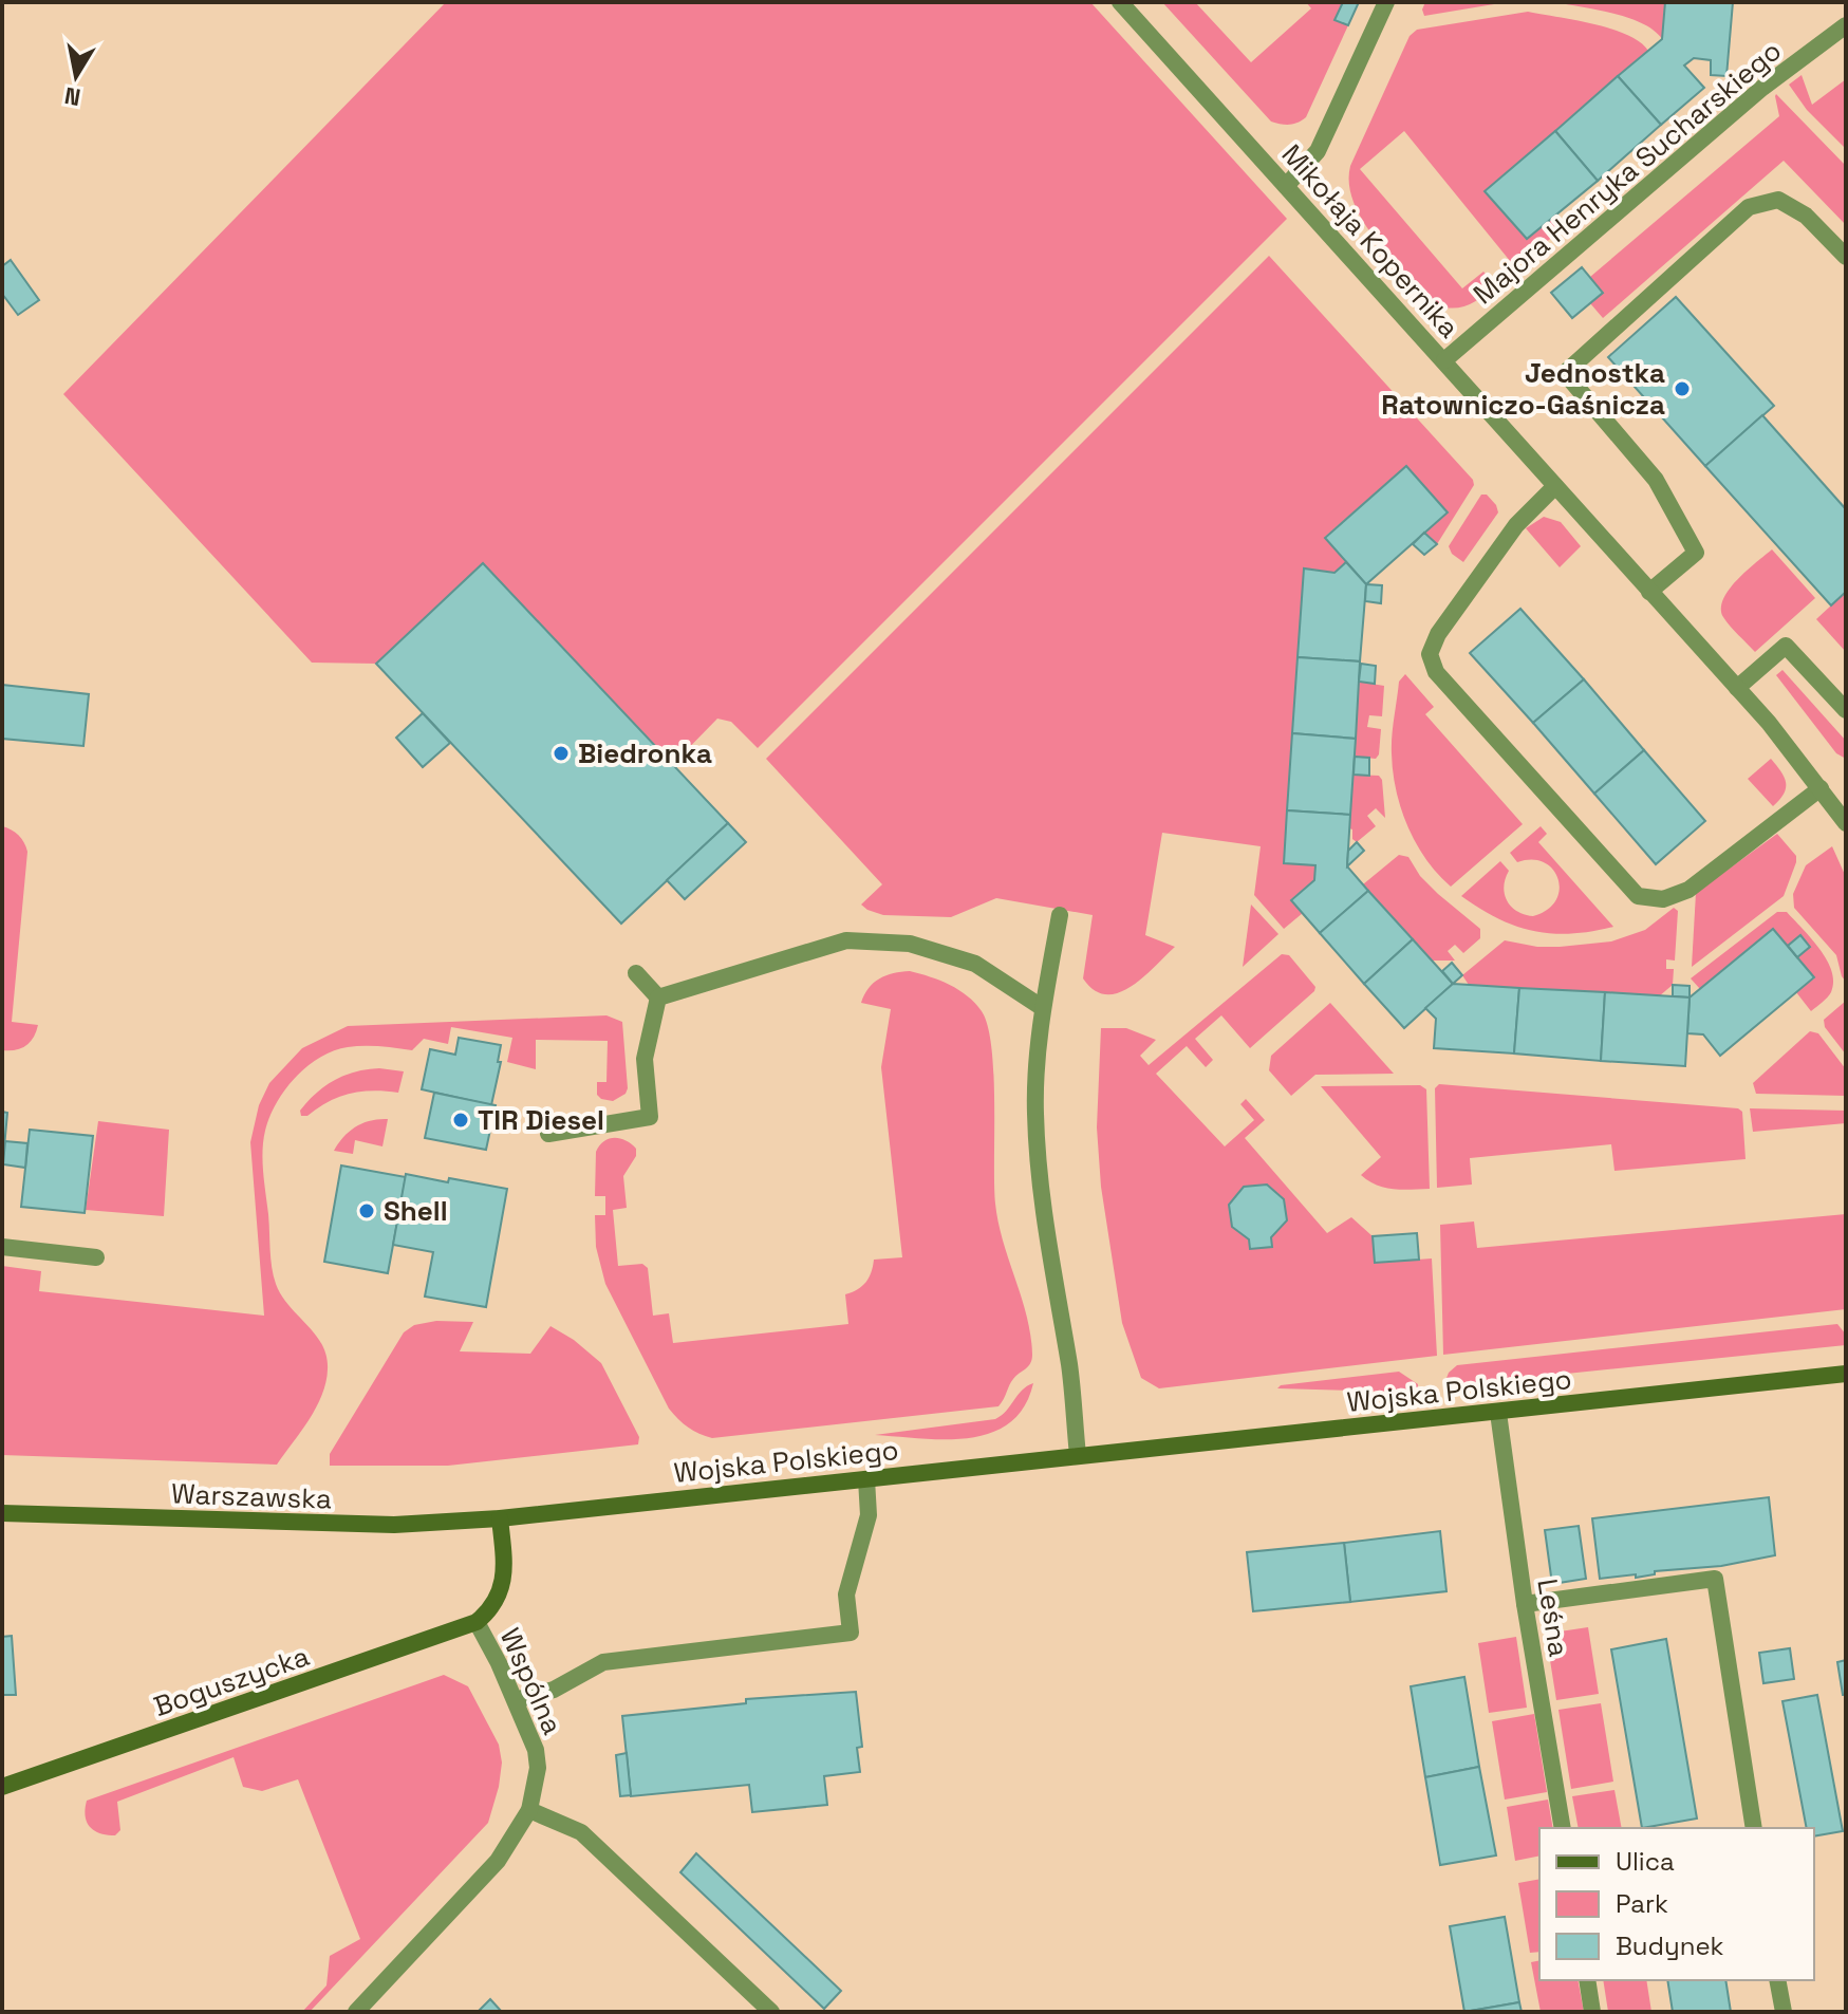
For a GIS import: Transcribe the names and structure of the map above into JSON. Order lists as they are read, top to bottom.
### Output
{
  "streets": {
    "main road": [
      "Wojska Polskiego",
      "Warszawska",
      "Boguszycka",
      "Wspólna"
    ],
    "street": ["Majora Henryka Sucharskiego", "Mikołaja Kopernika", "Leśna"]
  },
  "crossings": [
    ["Majora Henryka Sucharskiego", "Mikołaja Kopernika"],
    ["Wojska Polskiego", "Warszawska"],
    ["Wojska Polskiego", "Leśna"],
    ["Wojska Polskiego", "Wspólna"],
    ["Warszawska", "Wspólna"],
    ["Boguszycka", "Wspólna"]
  ],
  "places": [
    "Jednostka Ratowniczo-Gaśnicza",
    "Biedronka",
    "TIR Diesel",
    "Shell"
  ],
  "legend": ["Ulica", "Park", "Budynek"],
  "north": "bottom"
}
